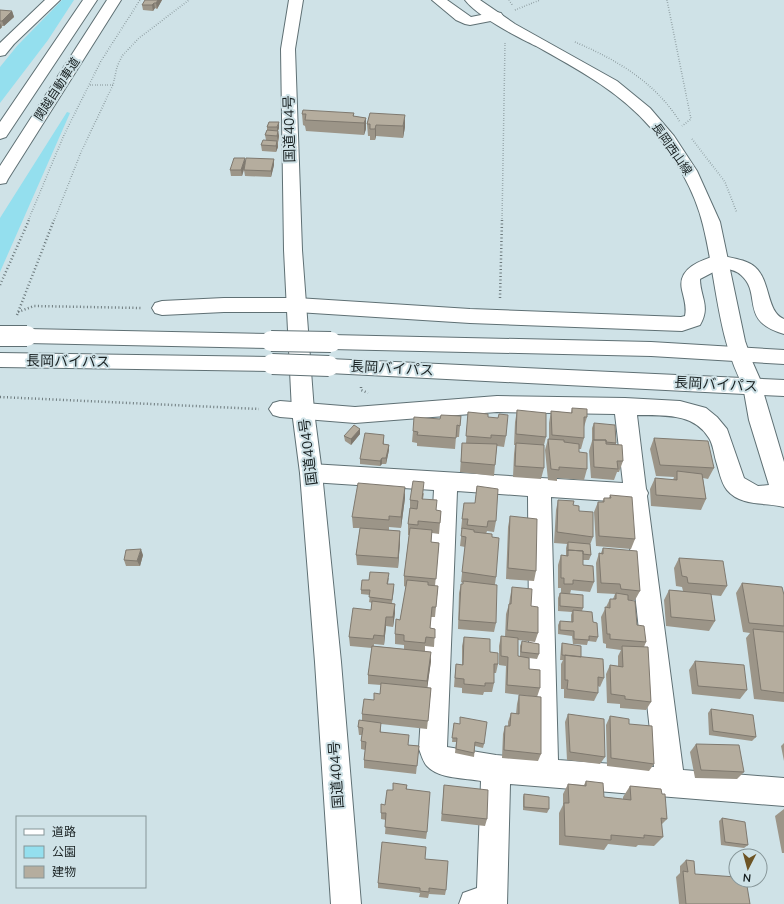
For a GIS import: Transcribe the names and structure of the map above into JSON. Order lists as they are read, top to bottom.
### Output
{
  "streets": {
    "main road": [
      "関越自動車道",
      "国道404号",
      "長岡西山線",
      "長岡バイパス"
    ]
  },
  "crossings": [
    ["長岡西山線", "長岡バイパス"]
  ],
  "legend": ["道路", "公園", "建物"],
  "north": "bottom"
}
